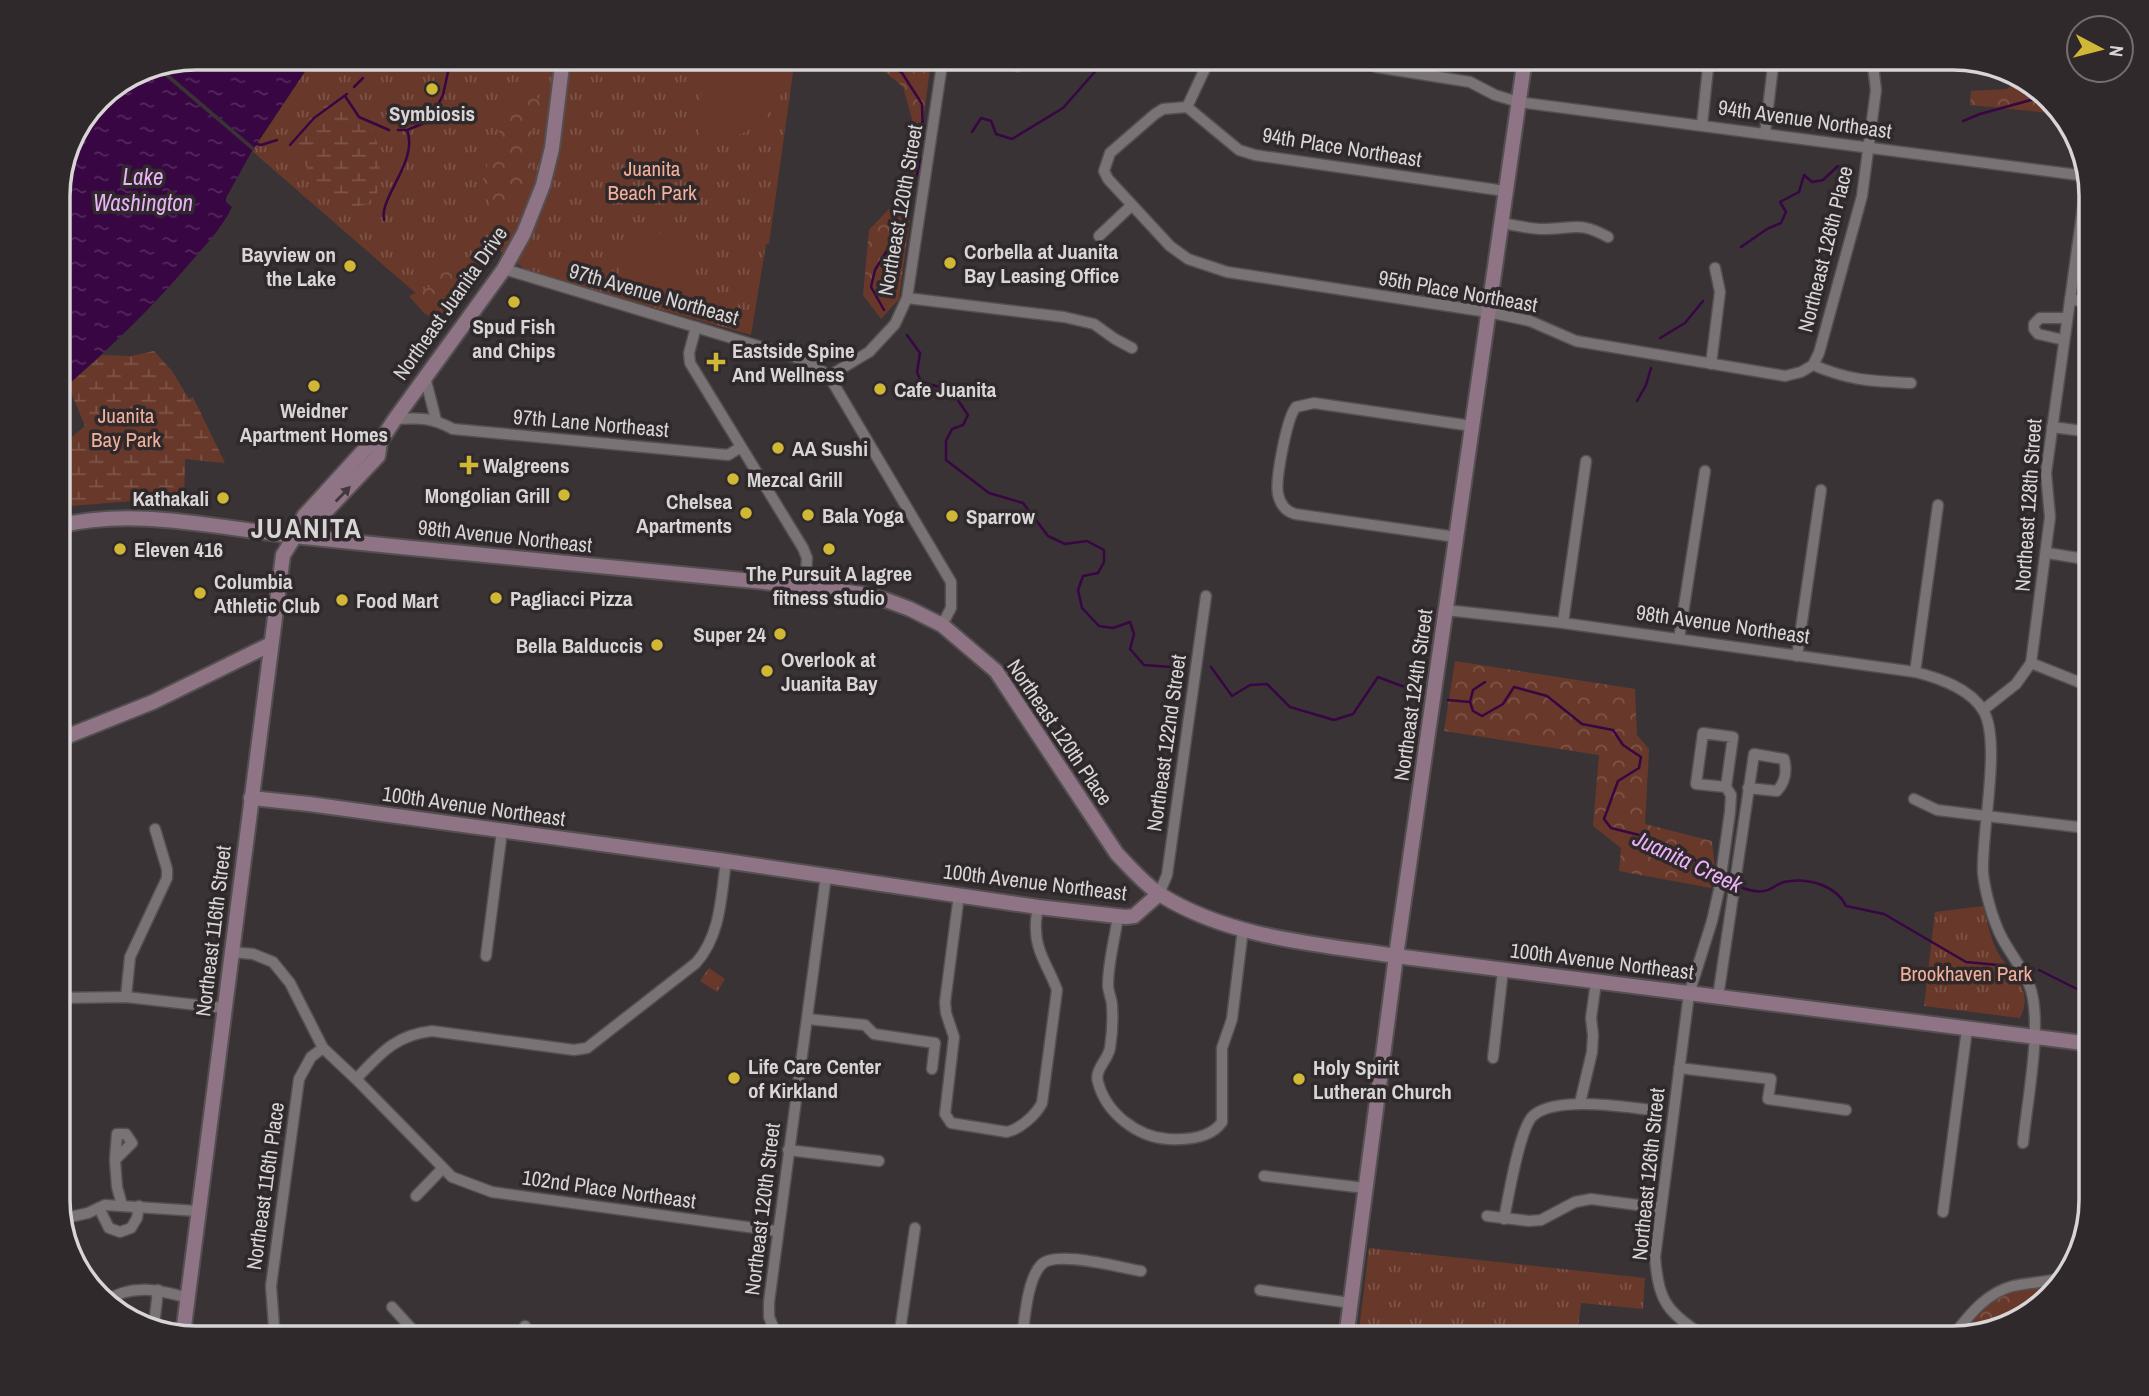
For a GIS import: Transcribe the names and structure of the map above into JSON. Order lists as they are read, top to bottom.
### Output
{
  "streets": {
    "main road": [
      "Northeast Juanita Drive",
      "98th Avenue Northeast",
      "Northeast 124th Street",
      "Northeast 120th Place",
      "100th Avenue Northeast",
      "Northeast 116th Street"
    ],
    "street": [
      "94th Avenue Northeast",
      "94th Place Northeast",
      "Northeast 120th Street",
      "Northeast 126th Place",
      "95th Place Northeast",
      "97th Avenue Northeast",
      "97th Lane Northeast",
      "Northeast 128th Street",
      "Northeast 122nd Street",
      "Northeast 126th Street",
      "Northeast 116th Place",
      "102nd Place Northeast"
    ]
  },
  "crossings": [
    ["94th Avenue Northeast", "Northeast 126th Place"],
    ["94th Avenue Northeast", "Northeast 124th Street"],
    ["94th Place Northeast", "95th Place Northeast"],
    ["94th Place Northeast", "Northeast 124th Street"],
    ["Northeast 120th Street", "97th Avenue Northeast"],
    ["Northeast 120th Street", "100th Avenue Northeast"],
    ["Northeast 120th Street", "102nd Place Northeast"],
    ["Northeast 126th Place", "95th Place Northeast"],
    ["95th Place Northeast", "Northeast 124th Street"],
    ["97th Avenue Northeast", "Northeast Juanita Drive"],
    ["Northeast Juanita Drive", "97th Lane Northeast"],
    ["Northeast Juanita Drive", "98th Avenue Northeast"],
    ["Northeast Juanita Drive", "Northeast 116th Street"],
    ["98th Avenue Northeast", "Northeast 124th Street"],
    ["98th Avenue Northeast", "Northeast 120th Place"],
    ["98th Avenue Northeast", "Northeast 116th Street"],
    ["Northeast 124th Street", "100th Avenue Northeast"],
    ["Northeast 120th Place", "Northeast 122nd Street"],
    ["Northeast 120th Place", "100th Avenue Northeast"],
    ["Northeast 122nd Street", "100th Avenue Northeast"],
    ["100th Avenue Northeast", "Northeast 116th Street"],
    ["100th Avenue Northeast", "Northeast 126th Street"],
    ["Northeast 116th Street", "102nd Place Northeast"],
    ["Northeast 116th Place", "102nd Place Northeast"]
  ],
  "districts": ["JUANITA"],
  "water": ["Lake Washington", "Juanita Creek"],
  "parks": ["Juanita Beach Park", "Juanita Bay Park", "Brookhaven Park"],
  "places": {
    "other": [
      "Symbiosis",
      "Corbella at Juanita Bay Leasing Office",
      "Bayview on the Lake",
      "Spud Fish and Chips",
      "Weidner Apartment Homes",
      "Cafe Juanita",
      "AA Sushi",
      "Mezcal Grill",
      "Mongolian Grill",
      "Kathakali",
      "Chelsea Apartments",
      "Bala Yoga",
      "Sparrow",
      "Eleven 416",
      "The Pursuit A lagree fitness studio",
      "Columbia Athletic Club",
      "Pagliacci Pizza",
      "Food Mart",
      "Super 24",
      "Bella Balduccis",
      "Overlook at Juanita Bay",
      "Life Care Center of Kirkland",
      "Holy Spirit Lutheran Church"
    ],
    "health": ["Eastside Spine And Wellness", "Walgreens"]
  },
  "north": "right"
}
